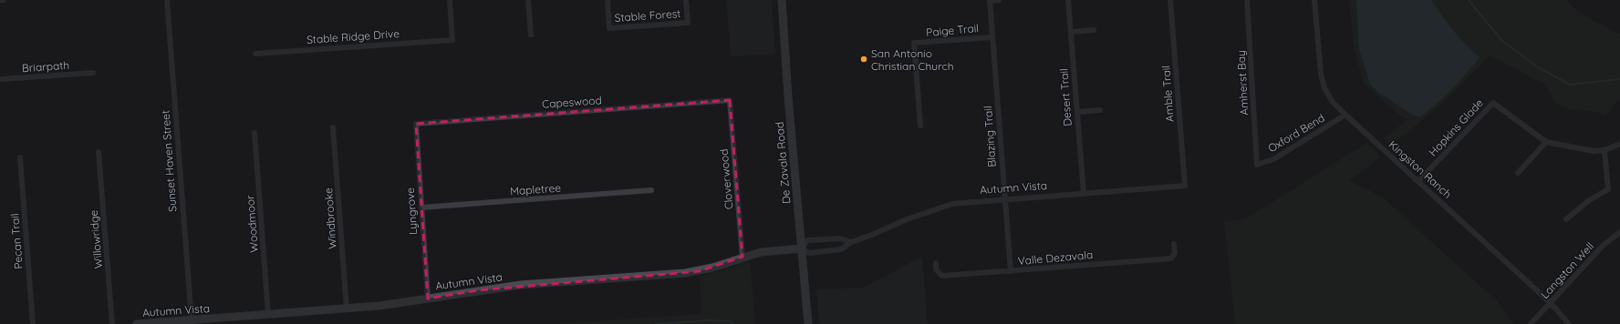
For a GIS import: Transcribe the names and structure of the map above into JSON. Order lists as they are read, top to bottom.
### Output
{
  "streets": {
    "street": [
      "Stable Forest",
      "Paige Trail",
      "Stable Ridge Drive",
      "Briarpath",
      "Amherst Bay",
      "Amble Trail",
      "Desert Trail",
      "Capeswood",
      "Hopkins Glade",
      "Oxford Bend",
      "Blazing Trail",
      "Sunset Haven Street",
      "De Zavala Road",
      "Kingston Ranch",
      "Cloverwood",
      "Autumn Vista",
      "Mapletree",
      "Lyngrove",
      "Windbrooke",
      "Woodmoor",
      "Willowridge",
      "Pecan Trail",
      "Valle Dezavala",
      "Langston Well"
    ]
  },
  "crossings": [
    ["Paige Trail", "Blazing Trail"],
    ["Amherst Bay", "Oxford Bend"],
    ["Amble Trail", "Autumn Vista"],
    ["Desert Trail", "Autumn Vista"],
    ["Capeswood", "Cloverwood"],
    ["Capeswood", "Lyngrove"],
    ["Hopkins Glade", "Kingston Ranch"],
    ["Oxford Bend", "Kingston Ranch"],
    ["Blazing Trail", "Autumn Vista"],
    ["Blazing Trail", "Valle Dezavala"],
    ["Sunset Haven Street", "Autumn Vista"],
    ["De Zavala Road", "Autumn Vista"],
    ["Kingston Ranch", "Langston Well"],
    ["Cloverwood", "Autumn Vista"],
    ["Autumn Vista", "Lyngrove"],
    ["Autumn Vista", "Windbrooke"],
    ["Autumn Vista", "Woodmoor"],
    ["Mapletree", "Lyngrove"]
  ],
  "places": ["San Antonio Christian Church"]
}
